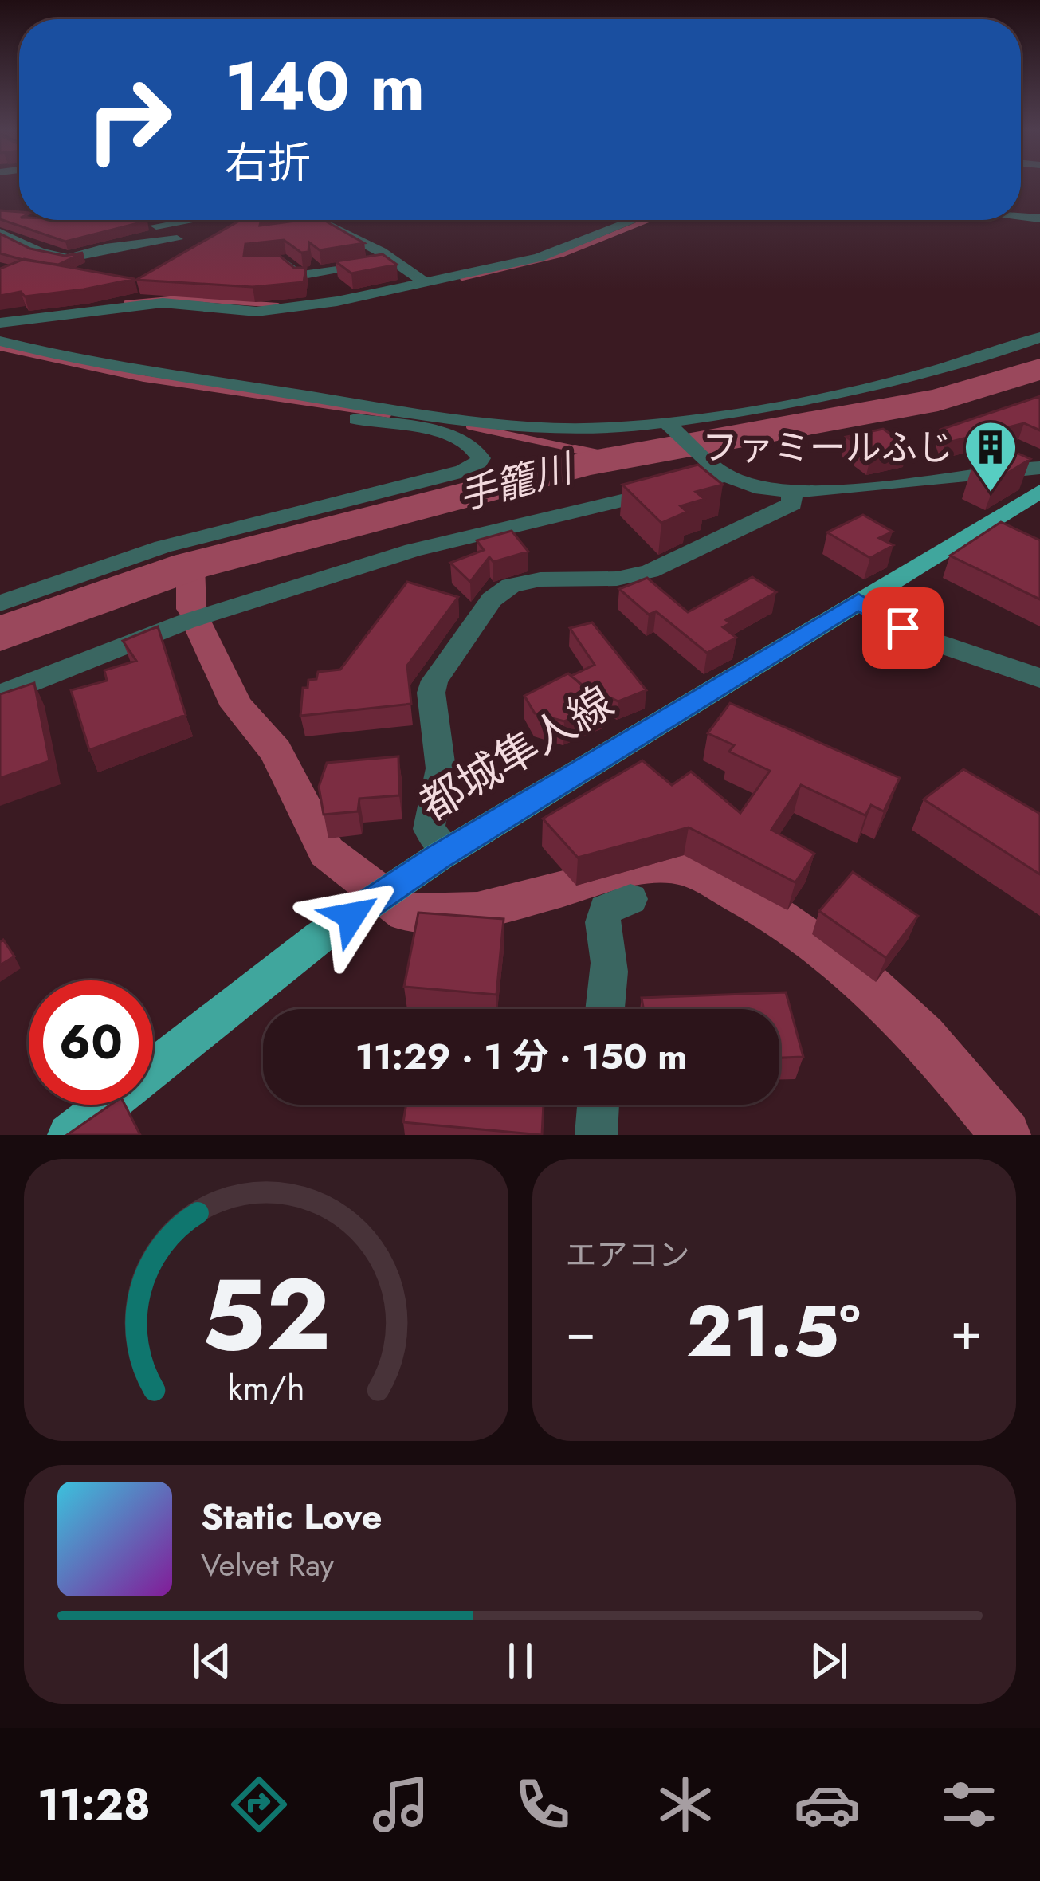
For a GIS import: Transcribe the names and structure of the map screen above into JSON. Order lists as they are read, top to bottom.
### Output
{
  "streets": {
    "main road": ["都城隼人線"]
  },
  "water": ["手籠川"],
  "places": {
    "building": ["ファミールふじ"]
  },
  "page": {
    "turn": ["140 m", "右折"],
    "limit": "60",
    "trip": "11:29 · 1 分 · 150 m",
    "tile": "エアコン",
    "heat": ["−", "21.5°", "+"],
    "song": ["Static Love", "Velvet Ray"],
    "tabs": "11:28",
    "gauge": ["52", "km/h"]
  }
}
